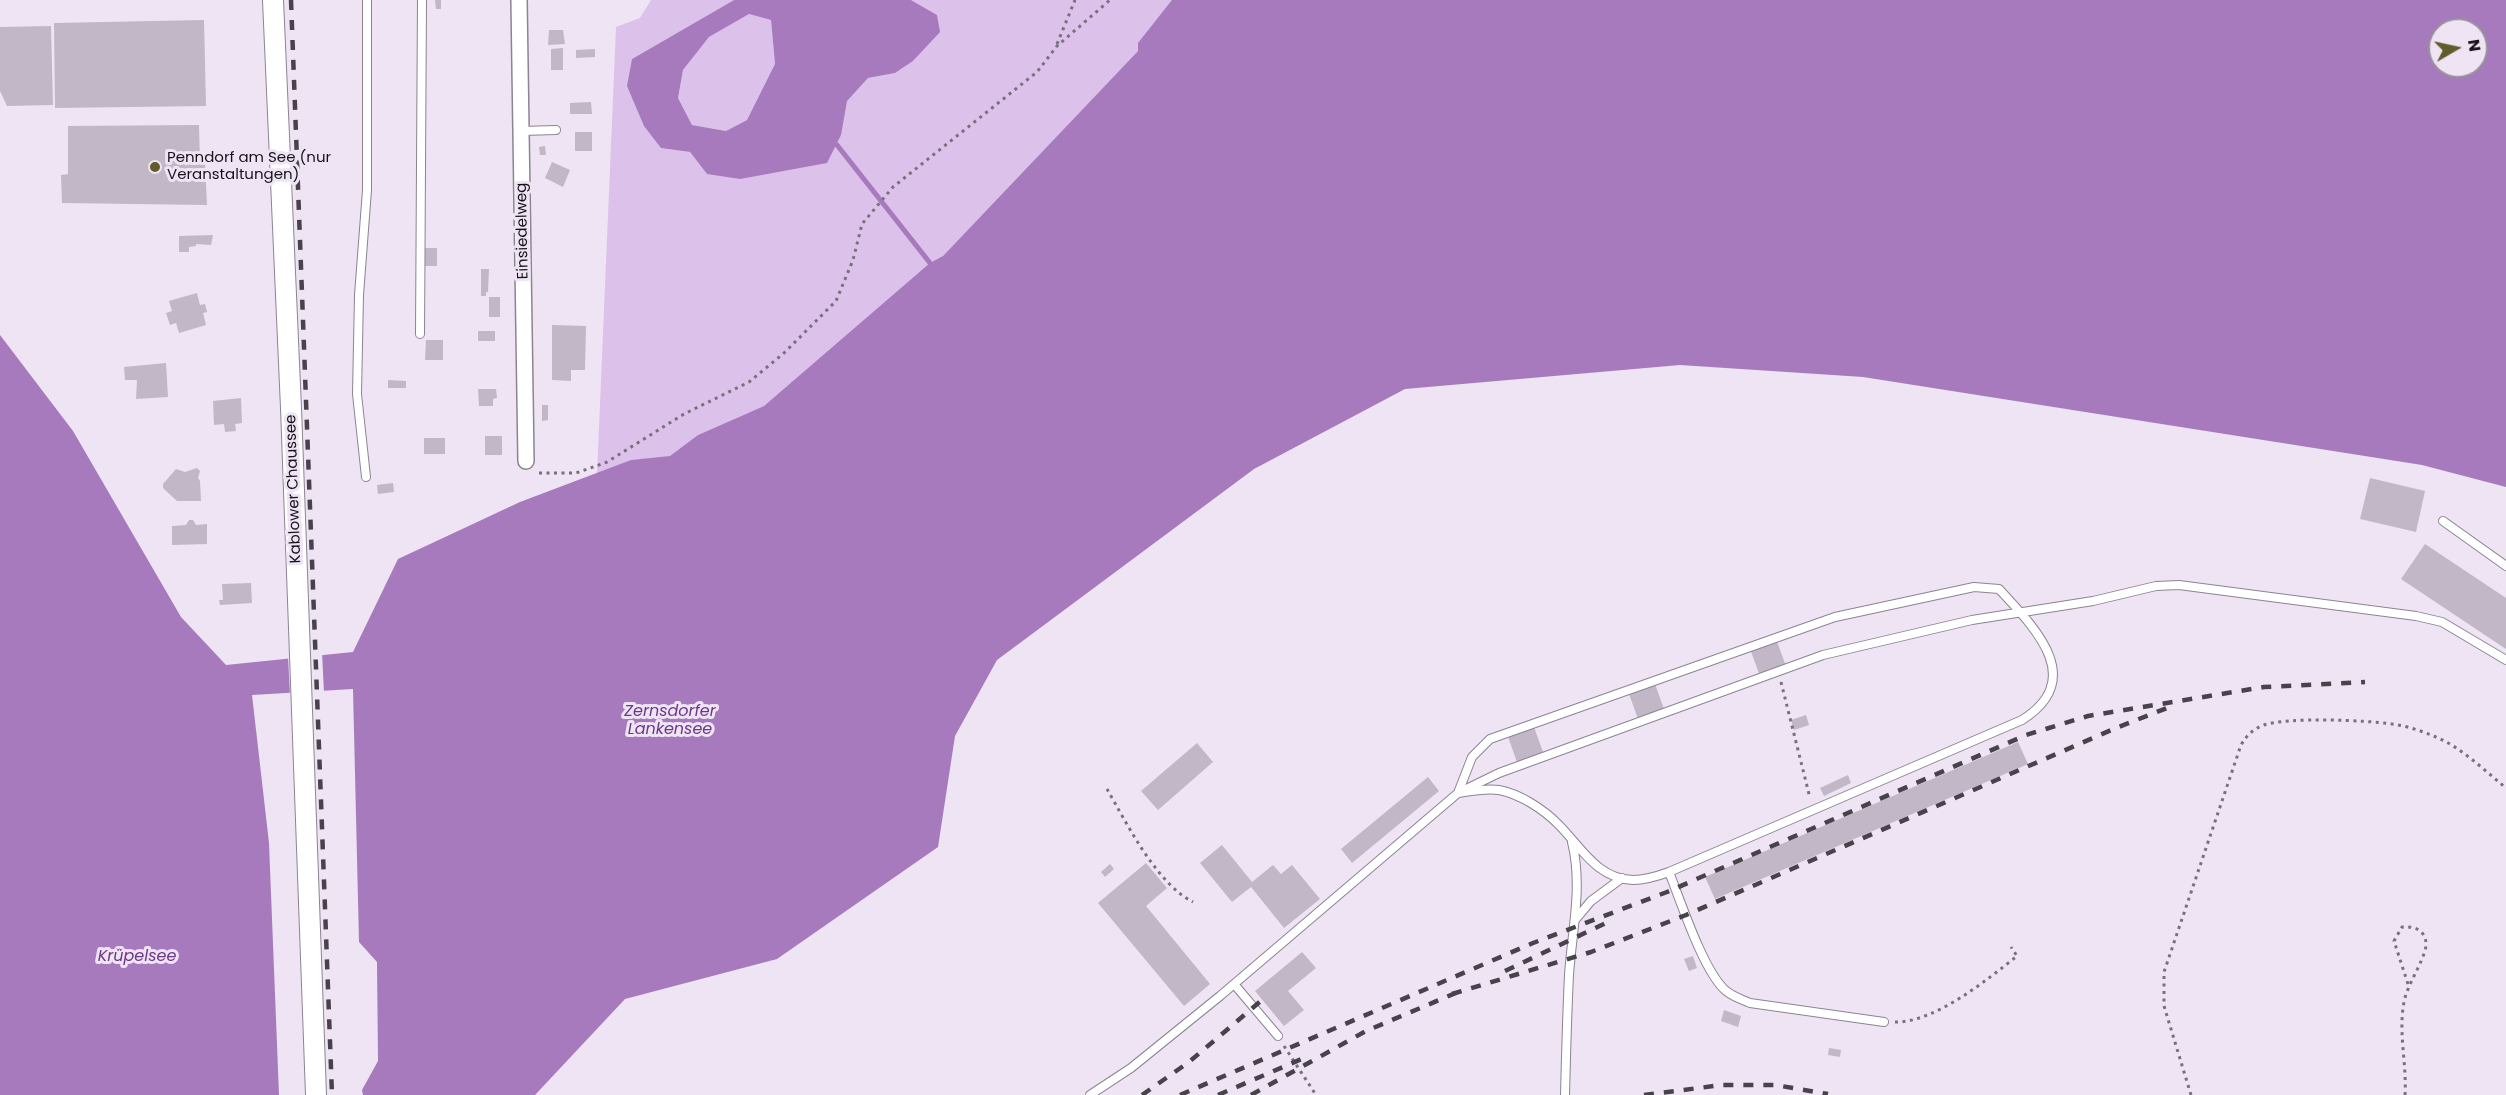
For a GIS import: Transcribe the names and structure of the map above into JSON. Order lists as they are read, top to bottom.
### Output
{
  "streets": {
    "street": ["Einsiedelweg", "Kablower Chaussee"]
  },
  "water": ["Zernsdorfer Lankensee", "Krüpelsee"],
  "places": ["Penndorf am See (nur Veranstaltungen)"],
  "north": "right"
}
